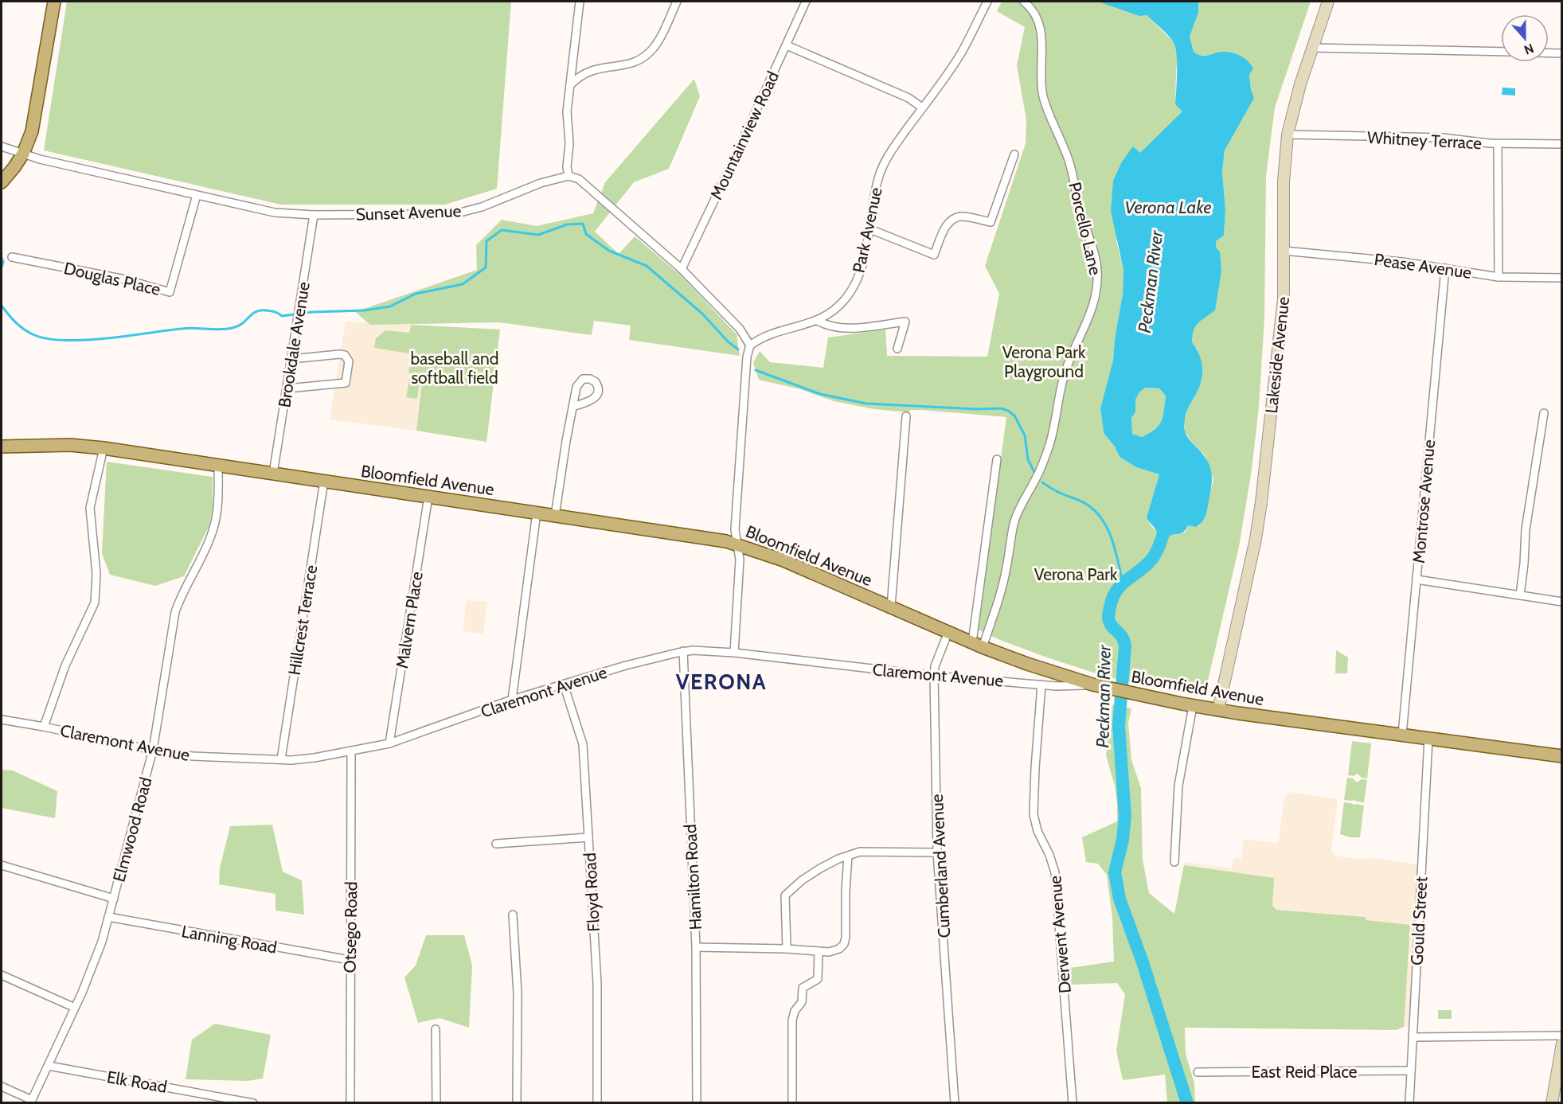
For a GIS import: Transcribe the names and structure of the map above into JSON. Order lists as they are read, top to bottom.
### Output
{
  "streets": {
    "main road": ["Lakeside Avenue", "Bloomfield Avenue"],
    "street": [
      "Mountainview Road",
      "Whitney Terrace",
      "Sunset Avenue",
      "Porcello Lane",
      "Park Avenue",
      "Pease Avenue",
      "Douglas Place",
      "Brookdale Avenue",
      "Montrose Avenue",
      "Hillcrest Terrace",
      "Malvern Place",
      "Claremont Avenue",
      "Elmwood Road",
      "Cumberland Avenue",
      "Hamilton Road",
      "Floyd Road",
      "Gould Street",
      "Otsego Road",
      "Derwent Avenue",
      "Lanning Road",
      "East Reid Place",
      "Elk Road"
    ]
  },
  "crossings": [
    ["Whitney Terrace", "Lakeside Avenue"],
    ["Sunset Avenue", "Douglas Place"],
    ["Sunset Avenue", "Brookdale Avenue"],
    ["Porcello Lane", "Bloomfield Avenue"],
    ["Pease Avenue", "Lakeside Avenue"],
    ["Pease Avenue", "Montrose Avenue"],
    ["Brookdale Avenue", "Bloomfield Avenue"],
    ["Lakeside Avenue", "Bloomfield Avenue"],
    ["Bloomfield Avenue", "Montrose Avenue"],
    ["Bloomfield Avenue", "Hillcrest Terrace"],
    ["Bloomfield Avenue", "Malvern Place"],
    ["Bloomfield Avenue", "Claremont Avenue"],
    ["Bloomfield Avenue", "Elmwood Road"],
    ["Bloomfield Avenue", "Cumberland Avenue"],
    ["Bloomfield Avenue", "Gould Street"],
    ["Hillcrest Terrace", "Claremont Avenue"],
    ["Malvern Place", "Claremont Avenue"],
    ["Claremont Avenue", "Elmwood Road"],
    ["Claremont Avenue", "Cumberland Avenue"],
    ["Claremont Avenue", "Hamilton Road"],
    ["Claremont Avenue", "Floyd Road"],
    ["Claremont Avenue", "Otsego Road"],
    ["Claremont Avenue", "Derwent Avenue"],
    ["Elmwood Road", "Lanning Road"],
    ["Elmwood Road", "Elk Road"],
    ["Gould Street", "East Reid Place"],
    ["Otsego Road", "Lanning Road"]
  ],
  "districts": ["VERONA"],
  "water": ["Verona Lake", "Peckman River"],
  "parks": ["Verona Park Playground", "baseball and softball field", "Verona Park"],
  "north": "bottom"
}
